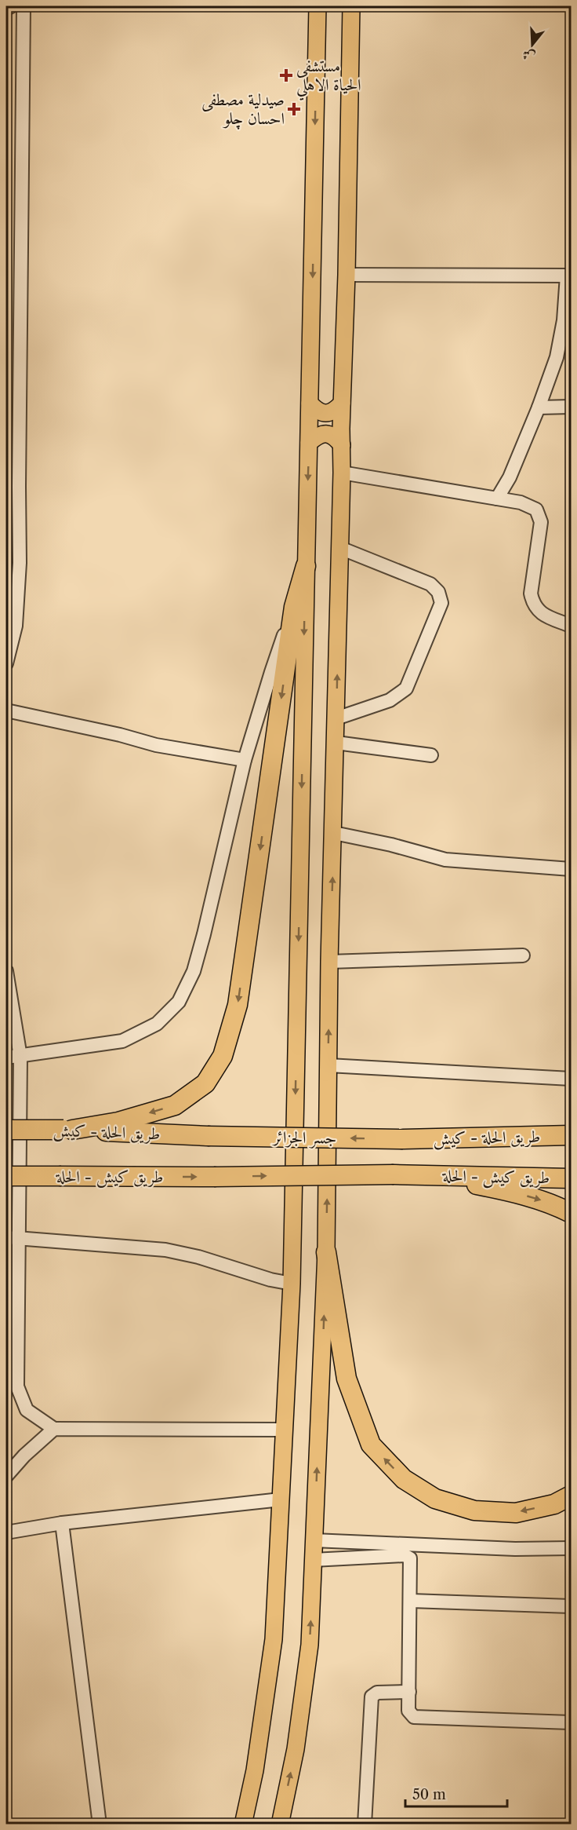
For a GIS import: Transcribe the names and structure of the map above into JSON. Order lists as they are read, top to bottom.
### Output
{
  "streets": {
    "highway": ["طريق الحلة - كيش", "جسر الجزائر", "طريق كيش - الحلة"]
  },
  "crossings": [
    ["طريق الحلة - كيش", "جسر الجزائر"]
  ],
  "one_way": ["جسر الجزائر", "طريق كيش - الحلة"],
  "places": {
    "health": ["مستشفى الحياة الاهلي", "صيدلية مصطفى احسان چلو"]
  },
  "scale_bar": "50 m",
  "north": "bottom"
}
